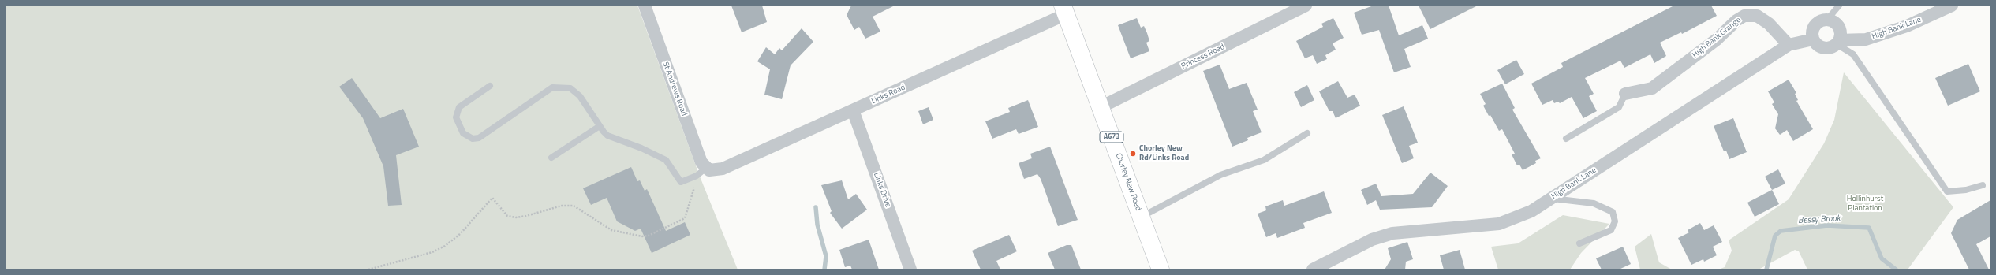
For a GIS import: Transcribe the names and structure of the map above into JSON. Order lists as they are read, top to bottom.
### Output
{
  "streets": {
    "highway": ["A673", "Chorley New Road"],
    "street": [
      "High Bank Lane",
      "High Bank Grange",
      "Princess Road",
      "St Andrews Road",
      "Links Road",
      "Links Drive"
    ]
  },
  "crossings": [
    ["High Bank Lane", "High Bank Grange"],
    ["Princess Road", "Chorley New Road"],
    ["St Andrews Road", "Links Road"],
    ["Links Road", "Chorley New Road"],
    ["Links Road", "Links Drive"]
  ],
  "water": ["Bessy Brook"],
  "parks": ["Hollinhurst Plantation"],
  "places": ["Chorley New Rd/Links Road"]
}
